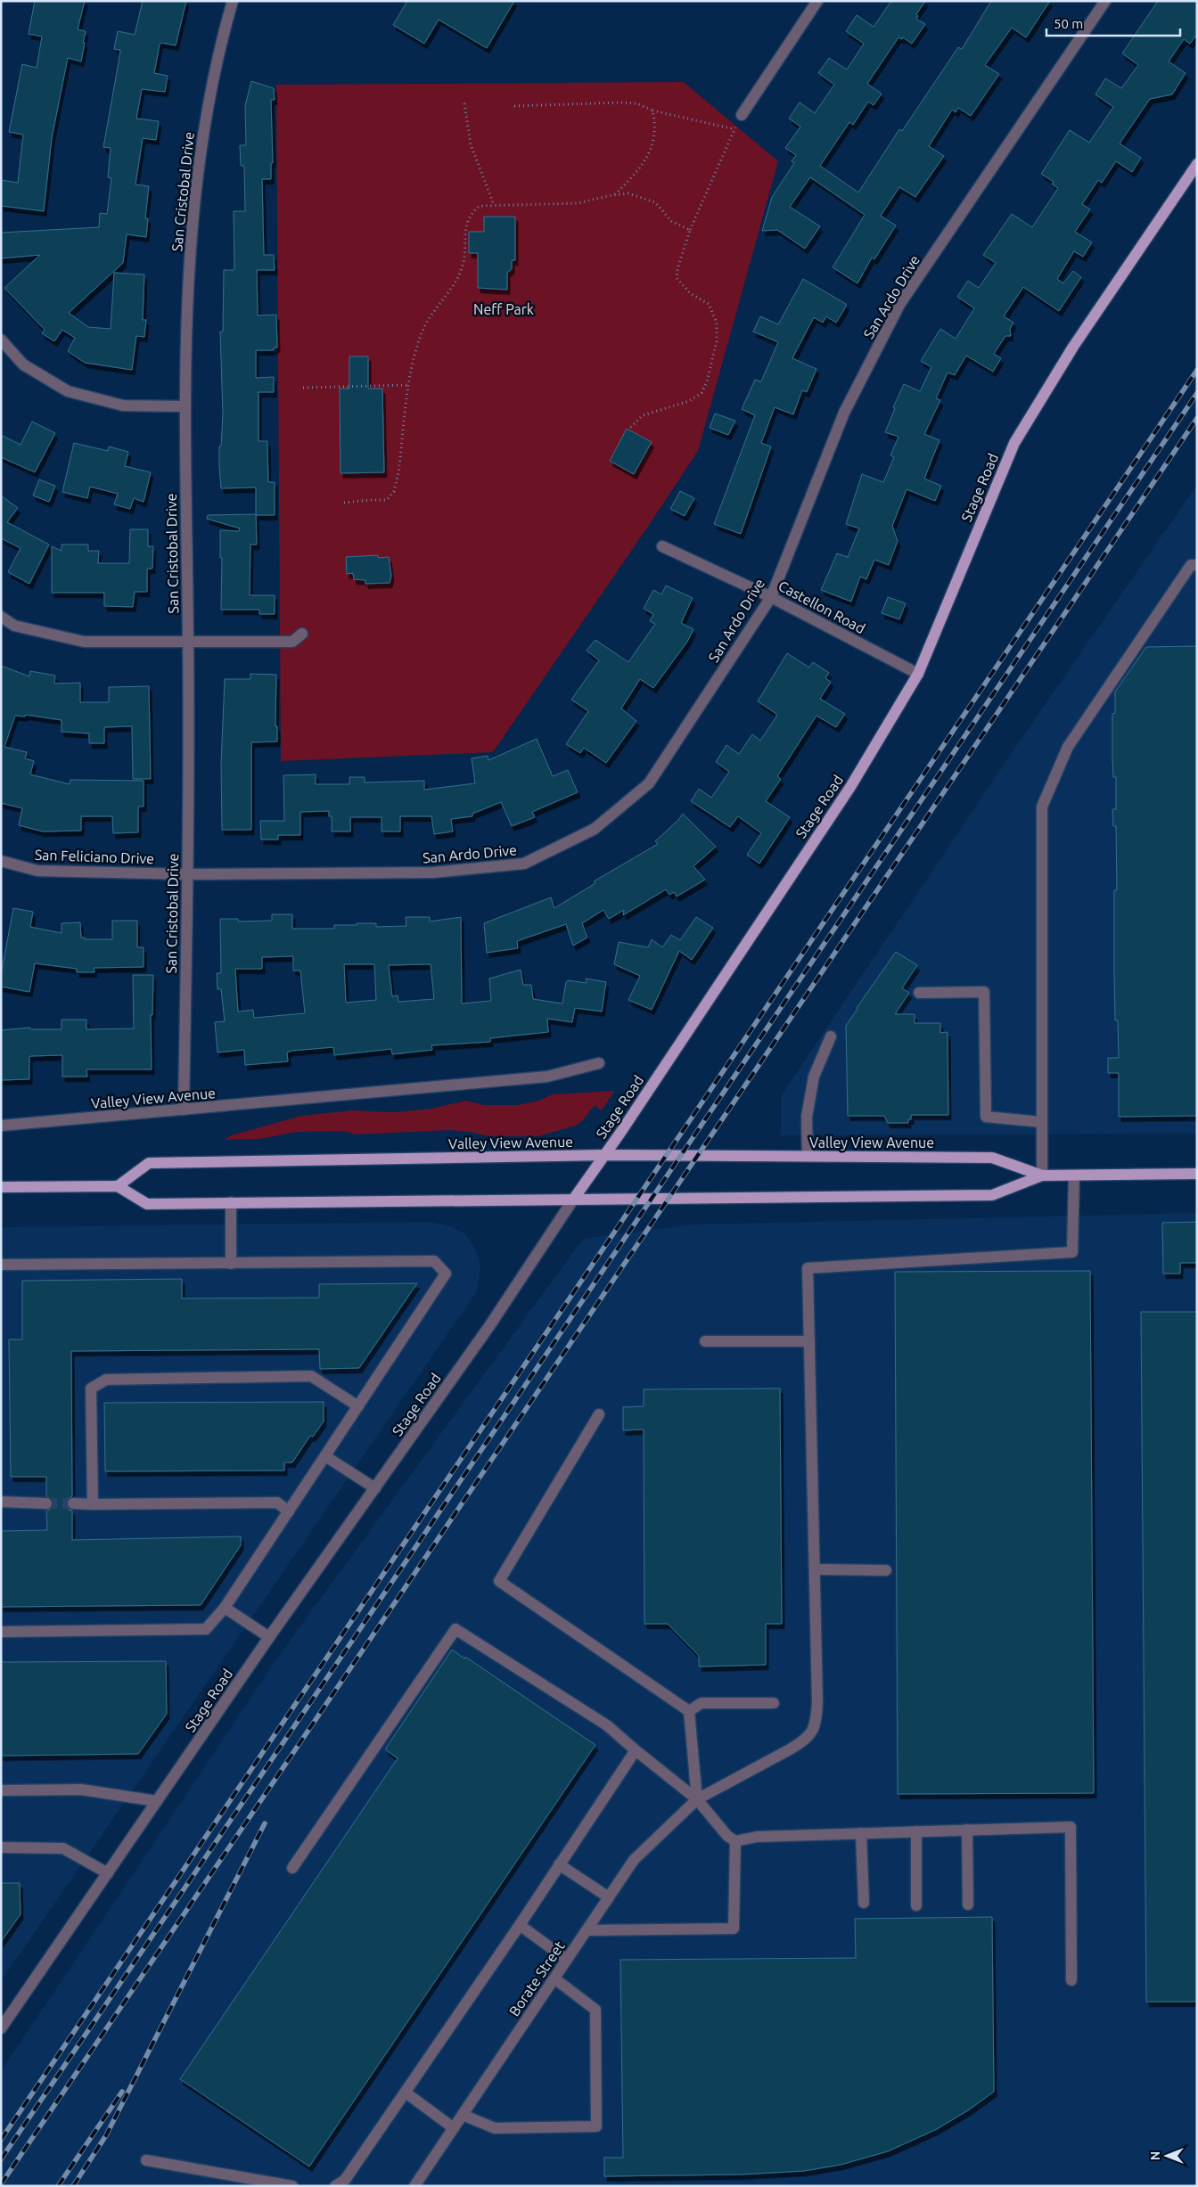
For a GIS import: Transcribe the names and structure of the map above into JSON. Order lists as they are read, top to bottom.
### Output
{
  "streets": {
    "main road": ["Stage Road", "Valley View Avenue"],
    "street": [
      "San Cristobal Drive",
      "San Ardo Drive",
      "Castellon Road",
      "San Feliciano Drive",
      "Borate Street"
    ]
  },
  "crossings": [
    ["San Cristobal Drive", "San Ardo Drive"],
    ["San Cristobal Drive", "San Feliciano Drive"],
    ["San Cristobal Drive", "Valley View Avenue"],
    ["San Ardo Drive", "Castellon Road"],
    ["San Ardo Drive", "San Feliciano Drive"],
    ["Stage Road", "Castellon Road"],
    ["Stage Road", "Valley View Avenue"],
    ["Valley View Avenue", "Borate Street"]
  ],
  "parks": ["Neff Park"],
  "scale_bar": "50 m",
  "north": "left"
}
